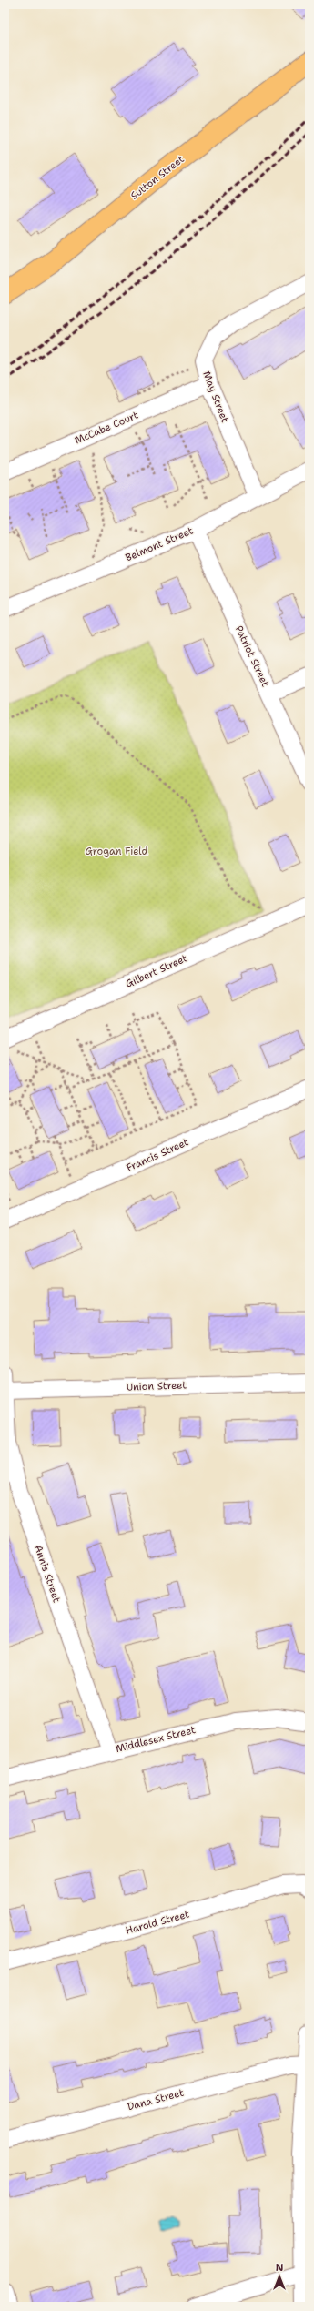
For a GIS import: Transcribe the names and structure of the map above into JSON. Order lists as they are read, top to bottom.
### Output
{
  "streets": {
    "highway": ["Sutton Street"],
    "street": [
      "May Street",
      "McCabe Court",
      "Belmont Street",
      "Patriot Street",
      "Gilbert Street",
      "Francis Street",
      "Union Street",
      "Annis Street",
      "Middlesex Street",
      "Harold Street",
      "Dana Street"
    ]
  },
  "crossings": [
    ["May Street", "McCabe Court"],
    ["May Street", "Belmont Street"],
    ["Belmont Street", "Patriot Street"],
    ["Union Street", "Annis Street"],
    ["Annis Street", "Middlesex Street"]
  ],
  "parks": ["Grogan Field"],
  "north": "top"
}
